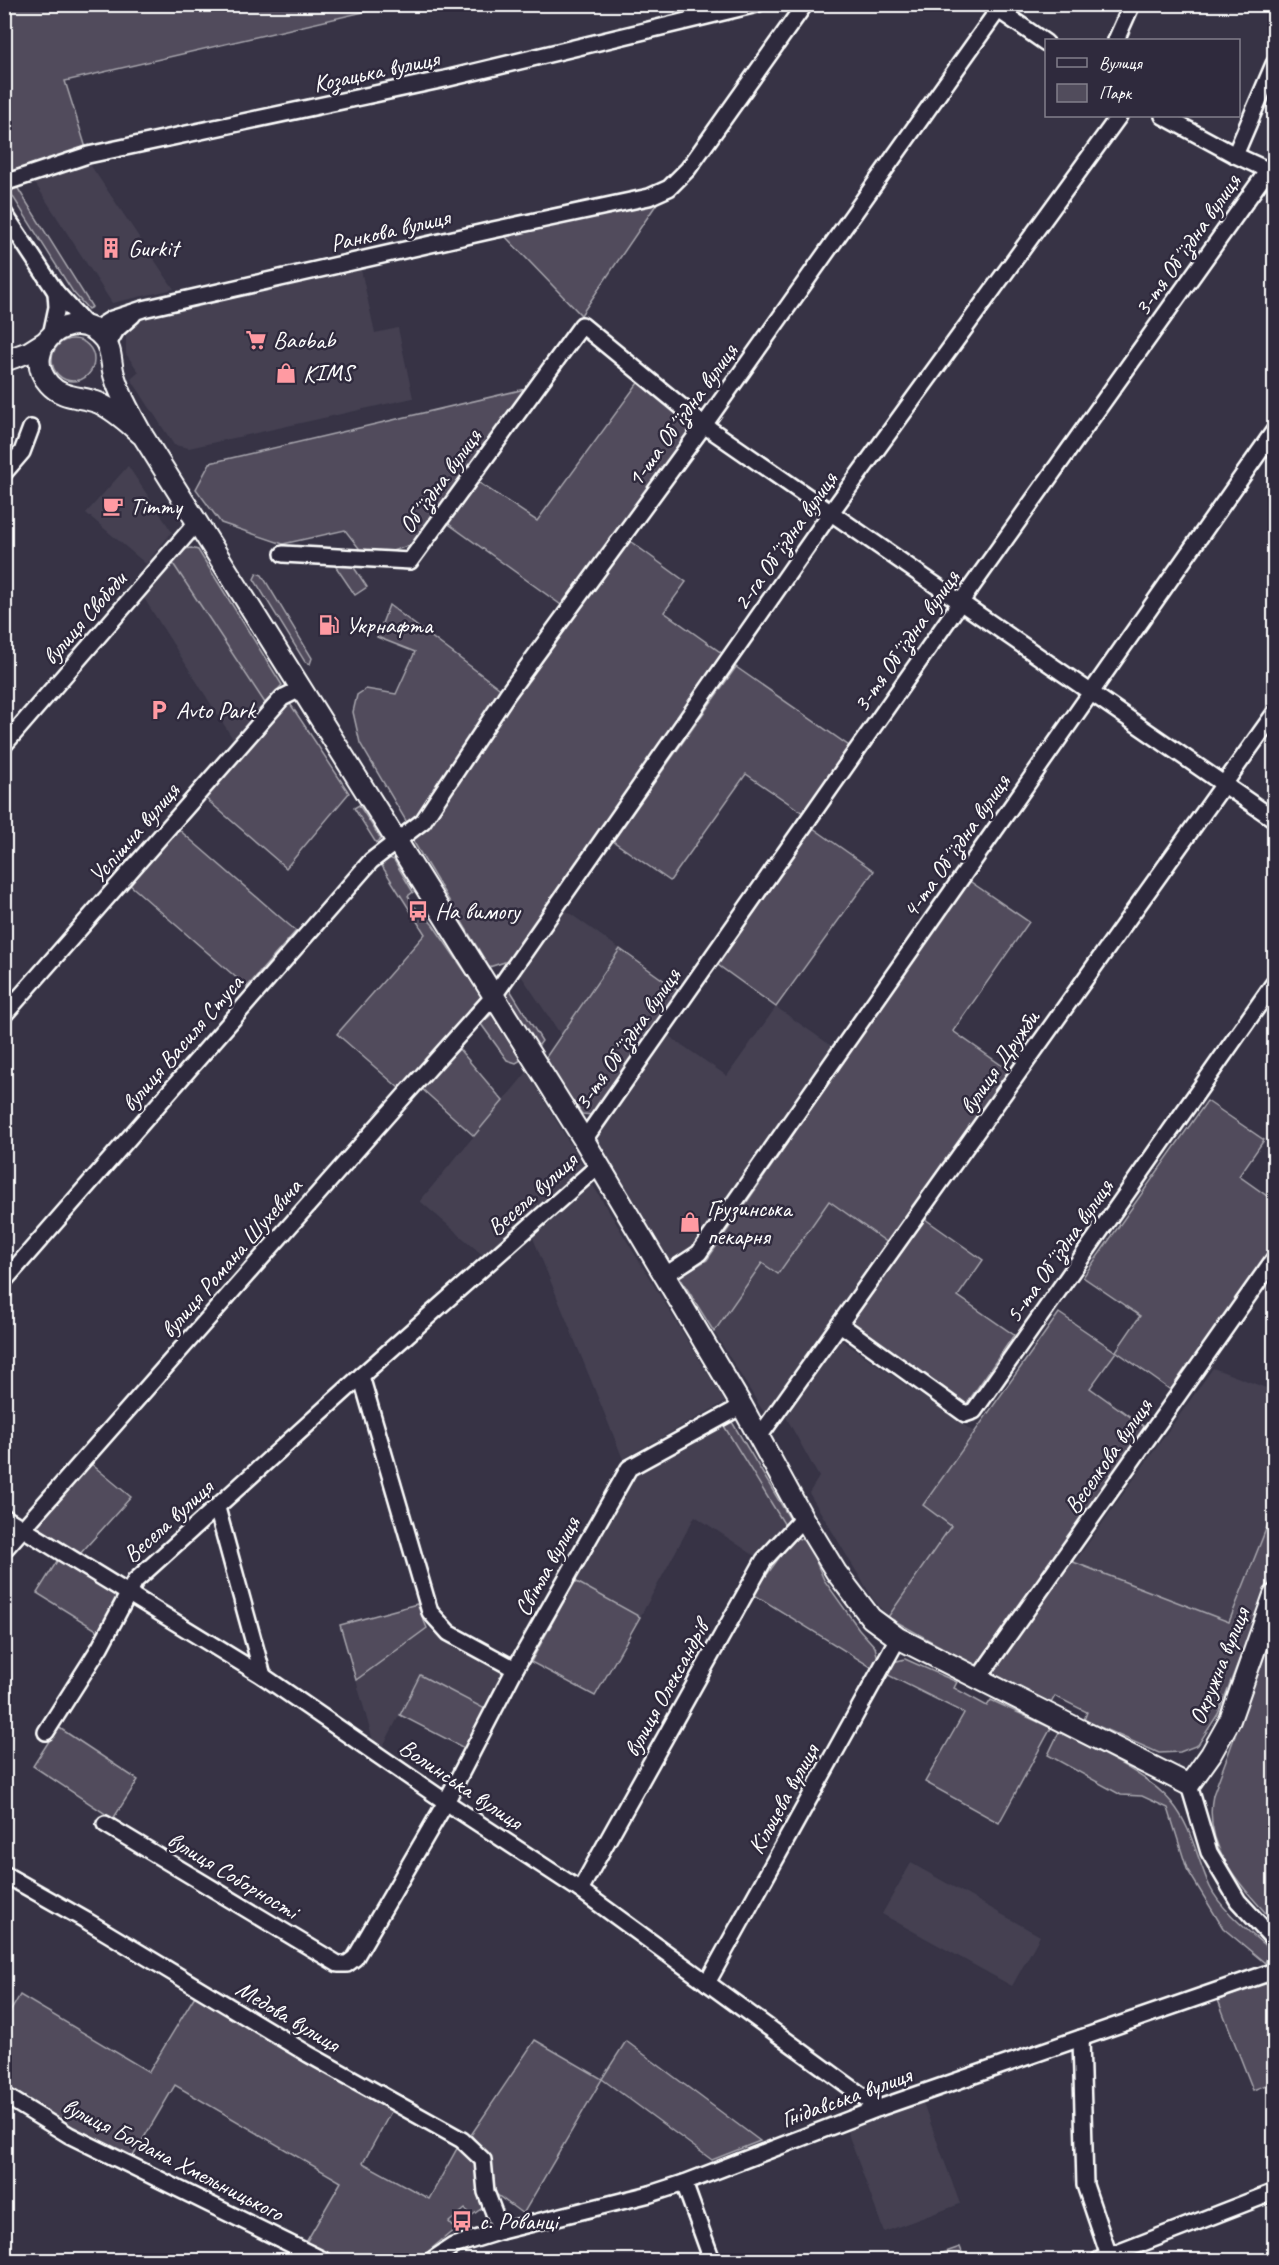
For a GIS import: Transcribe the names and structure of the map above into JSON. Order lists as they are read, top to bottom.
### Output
{
  "streets": {
    "main road": ["Окружна вулиця"],
    "street": [
      "Козацька вулиця",
      "Ранкова вулиця",
      "3-тя Обʼїздна вулиця",
      "1-ша Обʼїздна вулиця",
      "Обʼїздна вулиця",
      "2-га Обʼїздна вулиця",
      "вулиця Свободи",
      "Успішна вулиця",
      "4-та Обʼїздна вулиця",
      "вулиця Василя Стуса",
      "вулиця Дружби",
      "Весела вулиця",
      "5-та Обʼїздна вулиця",
      "вулиця Романа Шухевича",
      "Веселкова вулиця",
      "Світла вулиця",
      "вулиця Олександрів",
      "Волинська вулиця",
      "Кільцева вулиця",
      "вулиця Соборності",
      "Медова вулиця",
      "Гнідавська вулиця",
      "вулиця Богдана Хмельницького"
    ]
  },
  "crossings": [
    ["1-ша Обʼїздна вулиця", "Обʼїздна вулиця"],
    ["1-ша Обʼїздна вулиця", "вулиця Василя Стуса"],
    ["2-га Обʼїздна вулиця", "вулиця Романа Шухевича"],
    ["вулиця Дружби", "5-та Обʼїздна вулиця"],
    ["Весела вулиця", "Волинська вулиця"],
    ["вулиця Романа Шухевича", "Волинська вулиця"],
    ["Світла вулиця", "Волинська вулиця"],
    ["Світла вулиця", "вулиця Соборності"],
    ["вулиця Олександрів", "Волинська вулиця"],
    ["Волинська вулиця", "Кільцева вулиця"],
    ["Волинська вулиця", "Гнідавська вулиця"],
    ["Медова вулиця", "Гнідавська вулиця"]
  ],
  "places": {
    "building": ["Gurkit"],
    "supermarket": ["Baobab"],
    "shop": ["KIMS", "Грузинська пекарня"],
    "cafe": ["Timmy"],
    "fuel station": ["Укрнафта"],
    "parking": ["Avto Park"],
    "bus stop": ["На вимогу", "с. Рованці"]
  },
  "legend": ["Вулиця", "Парк"]
}
